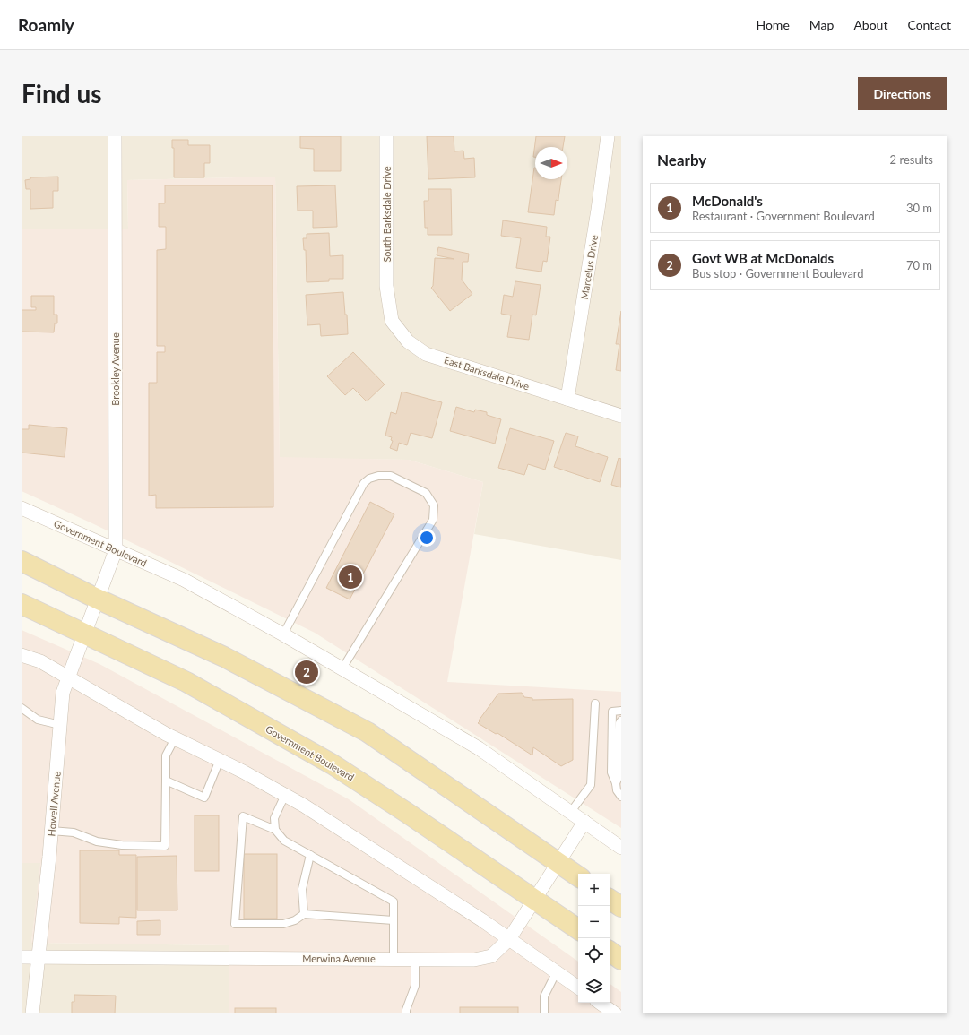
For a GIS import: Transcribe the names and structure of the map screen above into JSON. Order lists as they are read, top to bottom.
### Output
{
  "streets": {
    "main road": ["Government Boulevard"],
    "street": [
      "South Barksdale Drive",
      "Marcelus Drive",
      "Brookley Avenue",
      "East Barksdale Drive",
      "Howell Avenue",
      "Merwina Avenue"
    ]
  },
  "crossings": [
    ["South Barksdale Drive", "East Barksdale Drive"],
    ["Marcelus Drive", "East Barksdale Drive"],
    ["Brookley Avenue", "Government Boulevard"],
    ["Brookley Avenue", "Howell Avenue"],
    ["Government Boulevard", "Howell Avenue"],
    ["Government Boulevard", "Merwina Avenue"],
    ["Howell Avenue", "Merwina Avenue"]
  ],
  "north": "right",
  "page": {
    "header": "Roamly",
    "nav": [
      "Home",
      "Map",
      "About",
      "Contact"
    ],
    "buttons": "Directions",
    "title": "Find us",
    "heading": ["Nearby", "2 results"],
    "list": [
      {
        "mark": "1",
        "name": "McDonald's",
        "note": "Restaurant · Government Boulevard",
        "value": "30 m"
      },
      {
        "mark": "2",
        "name": "Govt WB at McDonalds",
        "note": "Bus stop · Government Boulevard",
        "value": "70 m"
      }
    ],
    "pins": ["1", "2"],
    "map_buttons": ["+", "−"]
  }
}
